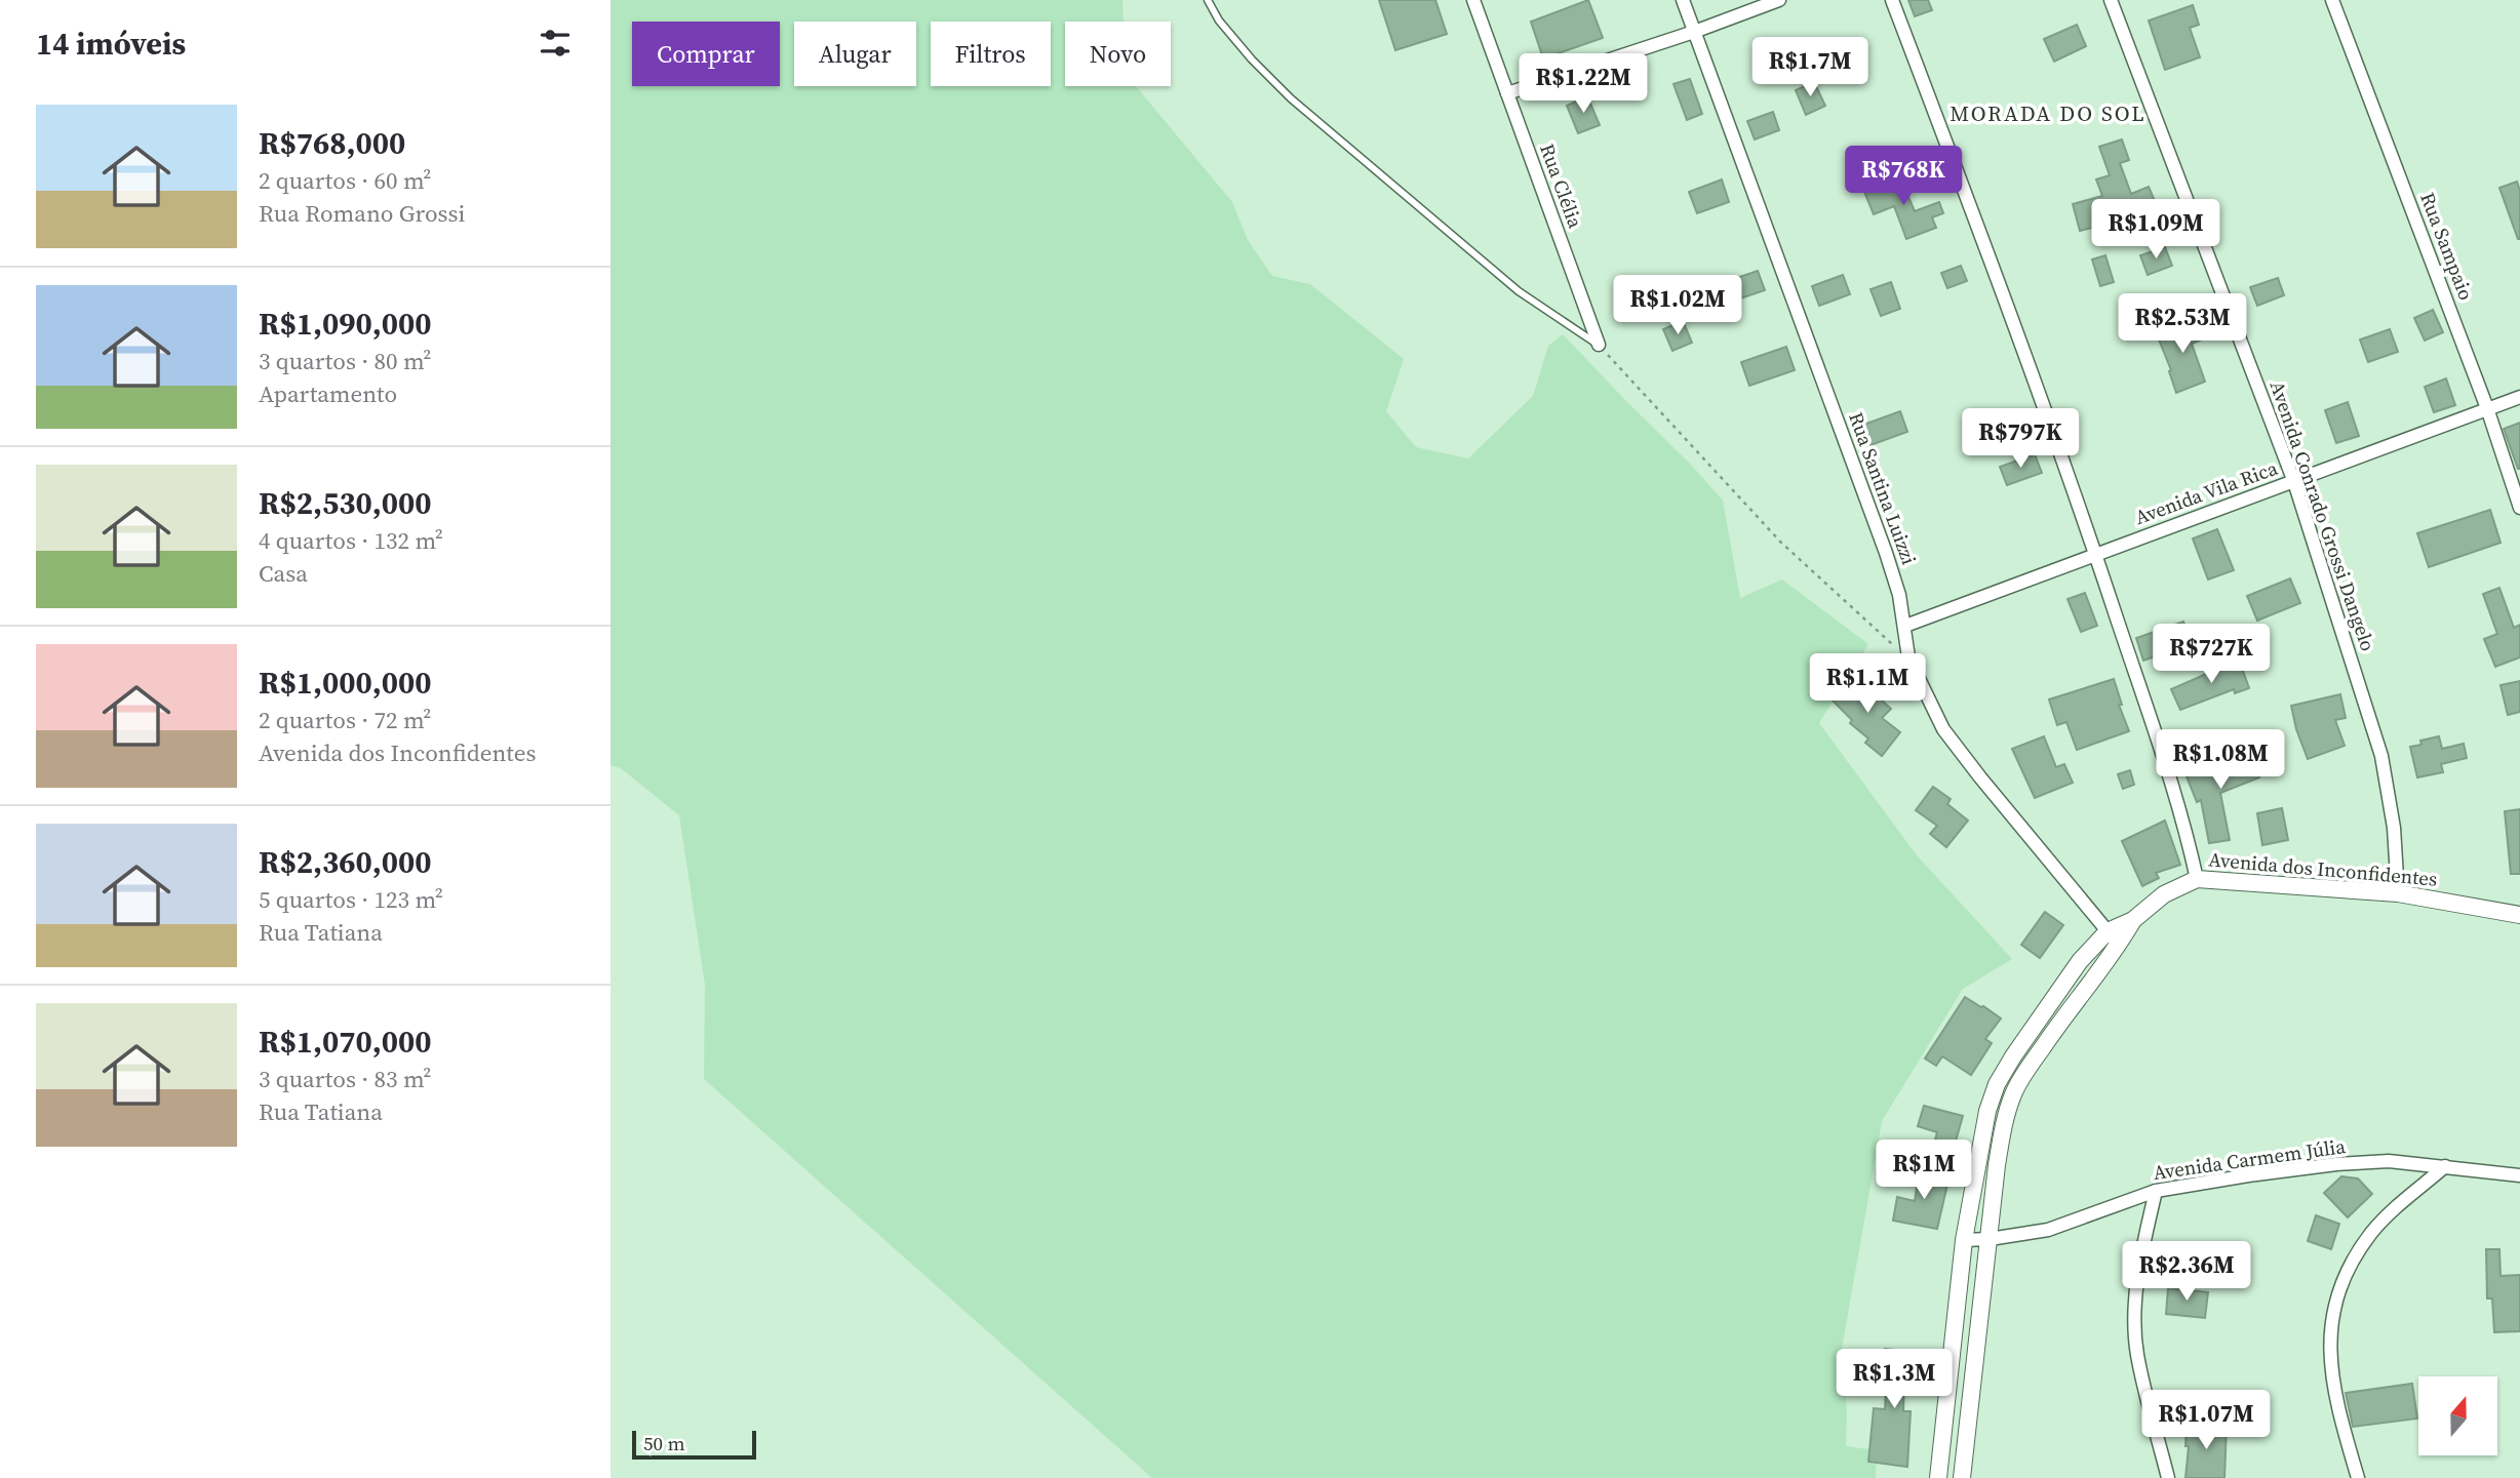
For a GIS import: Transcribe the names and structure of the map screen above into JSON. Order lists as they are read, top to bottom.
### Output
{
  "streets": {
    "street": [
      "Rua Clélia",
      "Rua Sampaio",
      "Rua Santina Luizzi",
      "Avenida Vila Rica",
      "Avenida Conrado Grossi Dangelo",
      "Avenida dos Inconfidentes",
      "Avenida Carmem Júlia"
    ]
  },
  "crossings": [
    ["Rua Sampaio", "Avenida Vila Rica"],
    ["Rua Santina Luizzi", "Avenida Vila Rica"],
    ["Rua Santina Luizzi", "Avenida dos Inconfidentes"],
    ["Avenida Vila Rica", "Avenida Conrado Grossi Dangelo"],
    ["Avenida Conrado Grossi Dangelo", "Avenida dos Inconfidentes"],
    ["Avenida dos Inconfidentes", "Avenida Carmem Júlia"]
  ],
  "districts": ["MORADA DO SOL"],
  "scale_bar": "50 m",
  "north": "top",
  "page": {
    "heading": "14 imóveis",
    "chip": [
      "Comprar",
      "Alugar",
      "Filtros",
      "Novo"
    ],
    "price": [
      "R$1.7M",
      "R$1.22M",
      "R$768K",
      "R$1.09M",
      "R$1.02M",
      "R$2.53M",
      "R$797K",
      "R$727K",
      "R$1.1M",
      "R$1.08M",
      "R$1M",
      "R$2.36M",
      "R$1.3M",
      "R$1.07M"
    ],
    "list": [
      {
        "name": "R$768,000",
        "note": "2 quartos · 60 m² · Rua Romano Grossi"
      },
      {
        "name": "R$1,090,000",
        "note": "3 quartos · 80 m² · Apartamento"
      },
      {
        "name": "R$2,530,000",
        "note": "4 quartos · 132 m² · Casa"
      },
      {
        "name": "R$1,000,000",
        "note": "2 quartos · 72 m² · Avenida dos Inconfidentes"
      },
      {
        "name": "R$2,360,000",
        "note": "5 quartos · 123 m² · Rua Tatiana"
      },
      {
        "name": "R$1,070,000",
        "note": "3 quartos · 83 m² · Rua Tatiana"
      }
    ],
    "scale": "50 m"
  }
}
